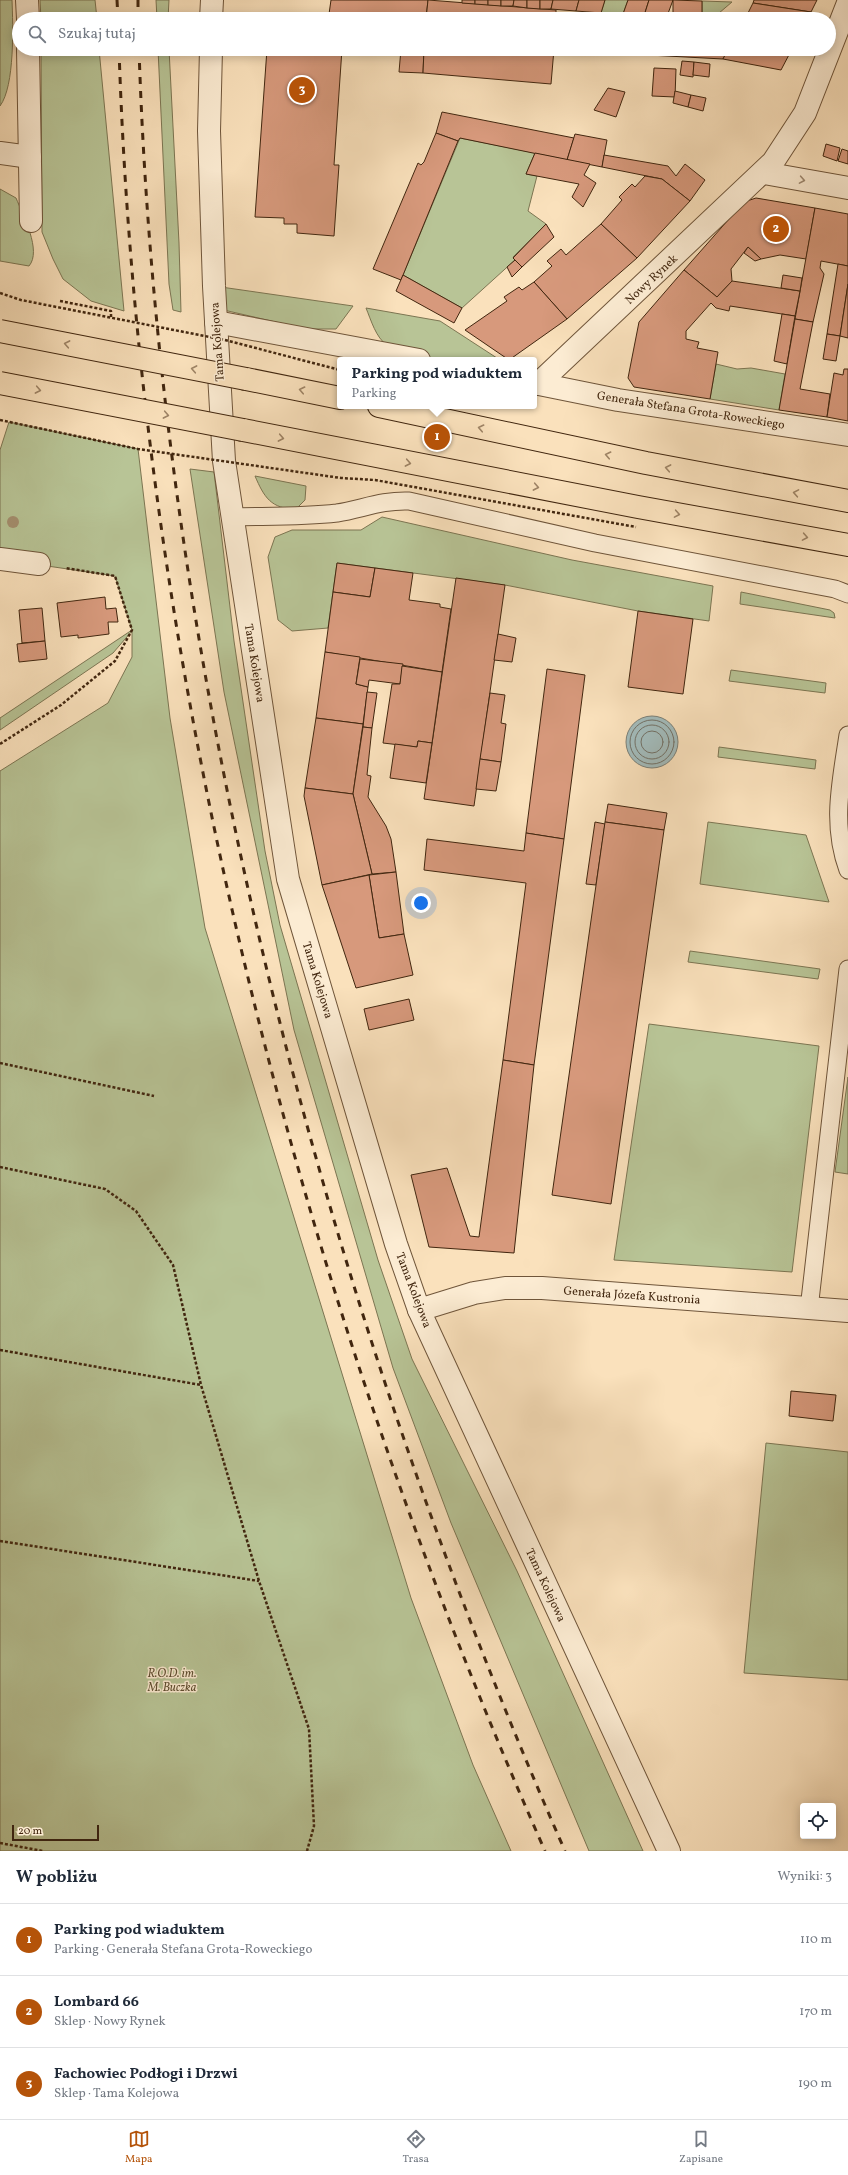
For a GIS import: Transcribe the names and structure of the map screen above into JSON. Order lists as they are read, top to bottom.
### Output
{
  "streets": {
    "street": [
      "Nowy Rynek",
      "Tama Kolejowa",
      "Generała Stefana Grota-Roweckiego",
      "Generała Józefa Kustronia"
    ]
  },
  "crossings": [
    ["Tama Kolejowa", "Generała Józefa Kustronia"]
  ],
  "parks": ["R.O.D. im. M. Buczka"],
  "scale_bar": "20 m",
  "page": {
    "search": "Szukaj tutaj",
    "pins": ["3", "2", "1"],
    "popup": ["Parking pod wiaduktem", "Parking"],
    "scale": "20 m",
    "heading": ["W pobliżu", "Wyniki: 3"],
    "list": [
      {
        "mark": "1",
        "name": "Parking pod wiaduktem",
        "note": "Parking · Generała Stefana Grota-Roweckiego",
        "value": "110 m"
      },
      {
        "mark": "2",
        "name": "Lombard 66",
        "note": "Sklep · Nowy Rynek",
        "value": "170 m"
      },
      {
        "mark": "3",
        "name": "Fachowiec Podłogi i Drzwi",
        "note": "Sklep · Tama Kolejowa",
        "value": "190 m"
      }
    ],
    "nav": ["Mapa", "Trasa", "Zapisane"]
  }
}
